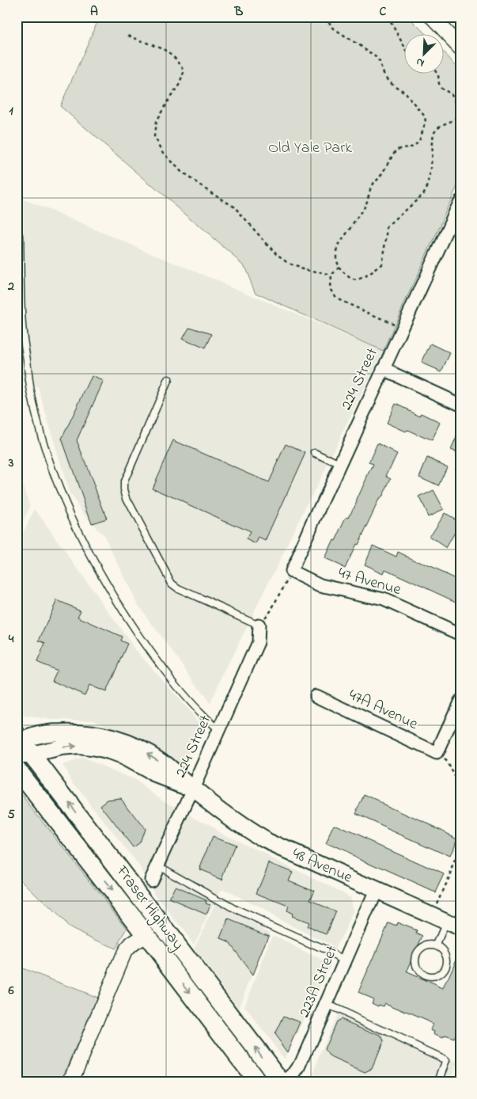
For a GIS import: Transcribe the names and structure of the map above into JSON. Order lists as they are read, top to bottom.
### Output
{
  "streets": {
    "main road": ["48 Avenue", "Fraser Highway"],
    "street": [
      "224 Street",
      "47 Avenue",
      "47A Avenue",
      "223A Street"
    ]
  },
  "crossings": [
    ["224 Street", "47 Avenue"],
    ["224 Street", "48 Avenue"],
    ["48 Avenue", "Fraser Highway"],
    ["48 Avenue", "223A Street"]
  ],
  "parks": ["Old Yale Park"],
  "north": "bottom left",
  "grid": {
    "columns": ["A", "B", "C"],
    "rows": [
      "1",
      "2",
      "3",
      "4",
      "5",
      "6"
    ]
  }
}
